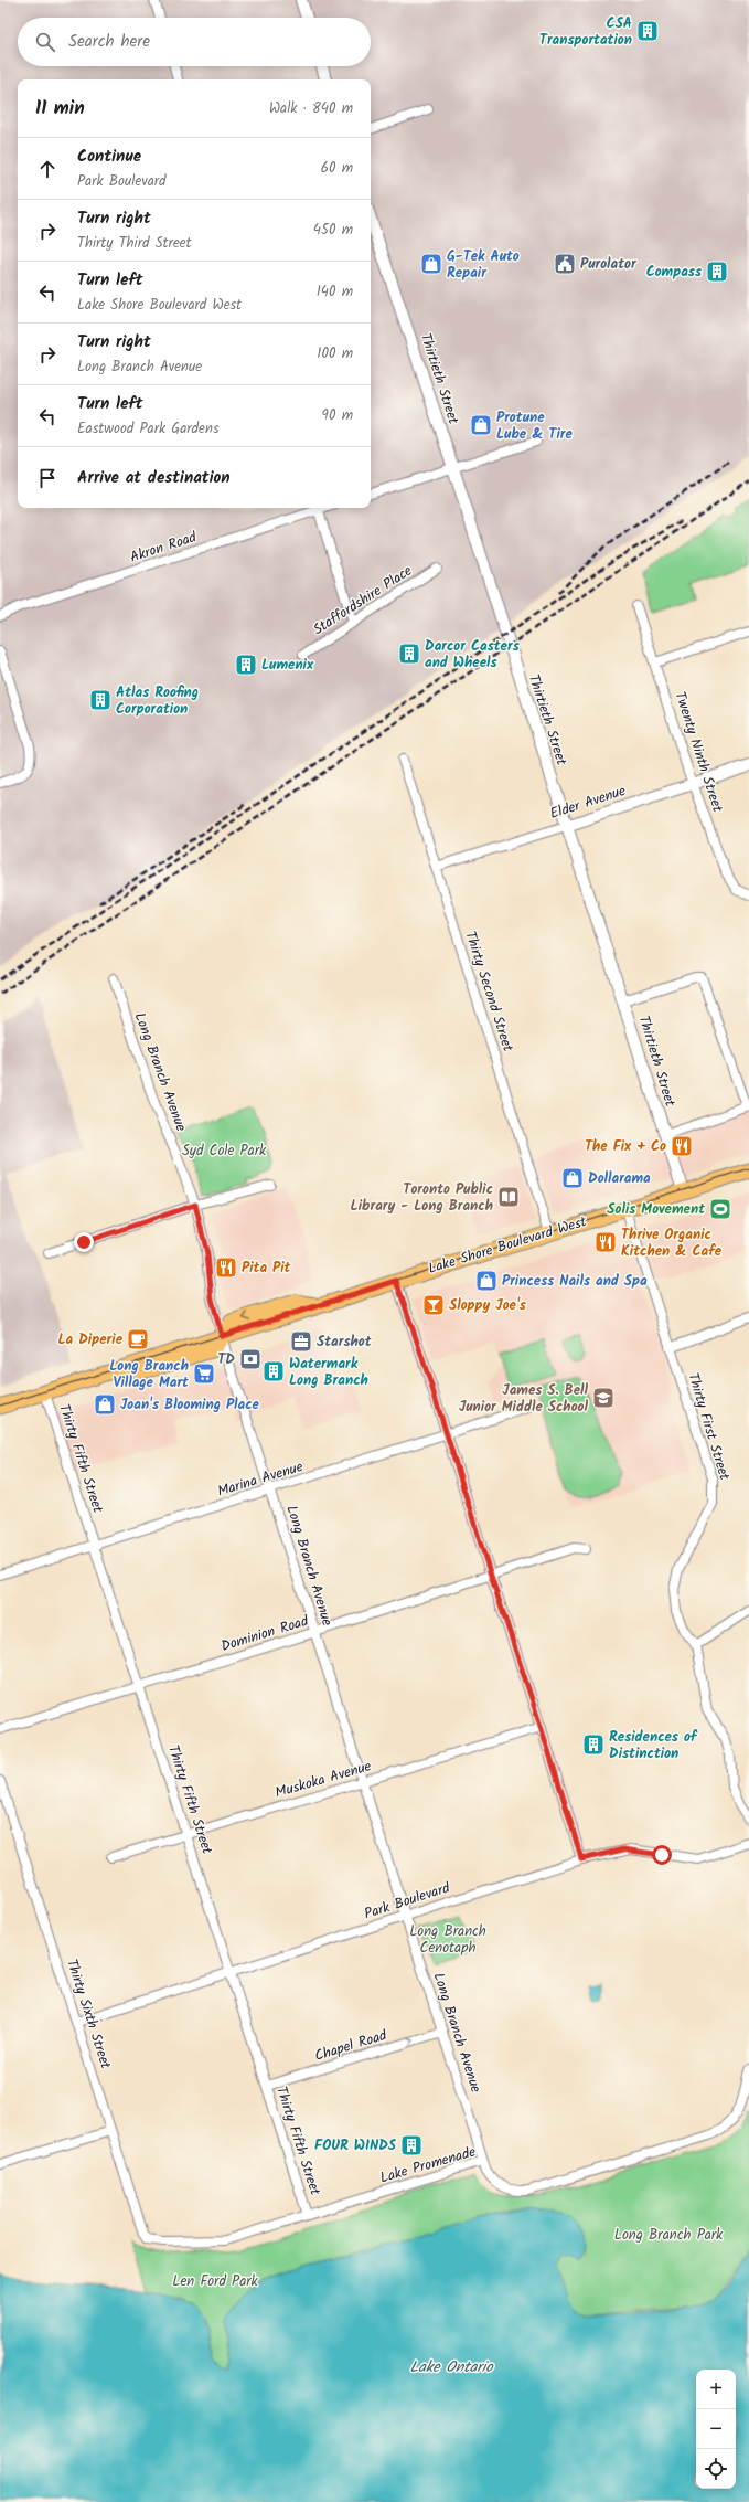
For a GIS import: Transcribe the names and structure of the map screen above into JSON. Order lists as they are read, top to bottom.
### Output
{
  "streets": {
    "main road": ["Lake Shore Boulevard West"],
    "street": [
      "Thirtieth Street",
      "Akron Road",
      "Staffordshire Place",
      "Twenty Ninth Street",
      "Elder Avenue",
      "Thirty Second Street",
      "Long Branch Avenue",
      "Thirty First Street",
      "Thirty Fifth Street",
      "Marina Avenue",
      "Dominion Road",
      "Muskoka Avenue",
      "Park Boulevard",
      "Thirty Sixth Street",
      "Chapel Road",
      "Lake Promenade"
    ]
  },
  "crossings": [
    ["Thirtieth Street", "Elder Avenue"],
    ["Thirtieth Street", "Lake Shore Boulevard West"],
    ["Twenty Ninth Street", "Elder Avenue"],
    ["Elder Avenue", "Thirty Second Street"],
    ["Thirty Second Street", "Lake Shore Boulevard West"],
    ["Long Branch Avenue", "Lake Shore Boulevard West"],
    ["Long Branch Avenue", "Marina Avenue"],
    ["Long Branch Avenue", "Dominion Road"],
    ["Long Branch Avenue", "Muskoka Avenue"],
    ["Long Branch Avenue", "Park Boulevard"],
    ["Long Branch Avenue", "Chapel Road"],
    ["Long Branch Avenue", "Lake Promenade"],
    ["Lake Shore Boulevard West", "Thirty First Street"],
    ["Lake Shore Boulevard West", "Thirty Fifth Street"],
    ["Thirty Fifth Street", "Marina Avenue"],
    ["Thirty Fifth Street", "Dominion Road"],
    ["Thirty Fifth Street", "Muskoka Avenue"],
    ["Thirty Fifth Street", "Park Boulevard"],
    ["Thirty Fifth Street", "Chapel Road"],
    ["Thirty Fifth Street", "Lake Promenade"],
    ["Park Boulevard", "Thirty Sixth Street"],
    ["Thirty Sixth Street", "Lake Promenade"]
  ],
  "one_way": ["Chapel Road"],
  "water": ["Lake Ontario"],
  "parks": [
    "Syd Cole Park",
    "Long Branch Cenotaph",
    "Long Branch Park",
    "Len Ford Park"
  ],
  "places": {
    "building": [
      "CSA Transportation",
      "Compass",
      "Darcor Casters and Wheels",
      "Lumenix",
      "Atlas Roofing Corporation",
      "Watermark Long Branch",
      "Residences of Distinction",
      "FOUR WINDS"
    ],
    "shop": [
      "G-Tek Auto Repair",
      "Protune Lube & Tire",
      "Dollarama",
      "Princess Nails and Spa",
      "Joan's Blooming Place"
    ],
    "public building": ["Purolator"],
    "restaurant": ["The Fix + Co", "Thrive Organic Kitchen & Cafe", "Pita Pit"],
    "library": ["Toronto Public Library - Long Branch"],
    "sports": ["Solis Movement"],
    "bar": ["Sloppy Joe's"],
    "cafe": ["La Diperie"],
    "office": ["Starshot"],
    "bank": ["TD"],
    "supermarket": ["Long Branch Village Mart"],
    "school or university": ["James S. Bell Junior Middle School"]
  },
  "page": {
    "search": "Search here",
    "heading": ["11 min", "Walk · 840 m"],
    "list": [
      ["Continue", "Park Boulevard", "60 m"],
      ["Turn right", "Thirty Third Street", "450 m"],
      ["Turn left", "Lake Shore Boulevard West", "140 m"],
      ["Turn right", "Long Branch Avenue", "100 m"],
      ["Turn left", "Eastwood Park Gardens", "90 m"],
      "Arrive at destination"
    ],
    "map_buttons": ["+", "−"]
  }
}
